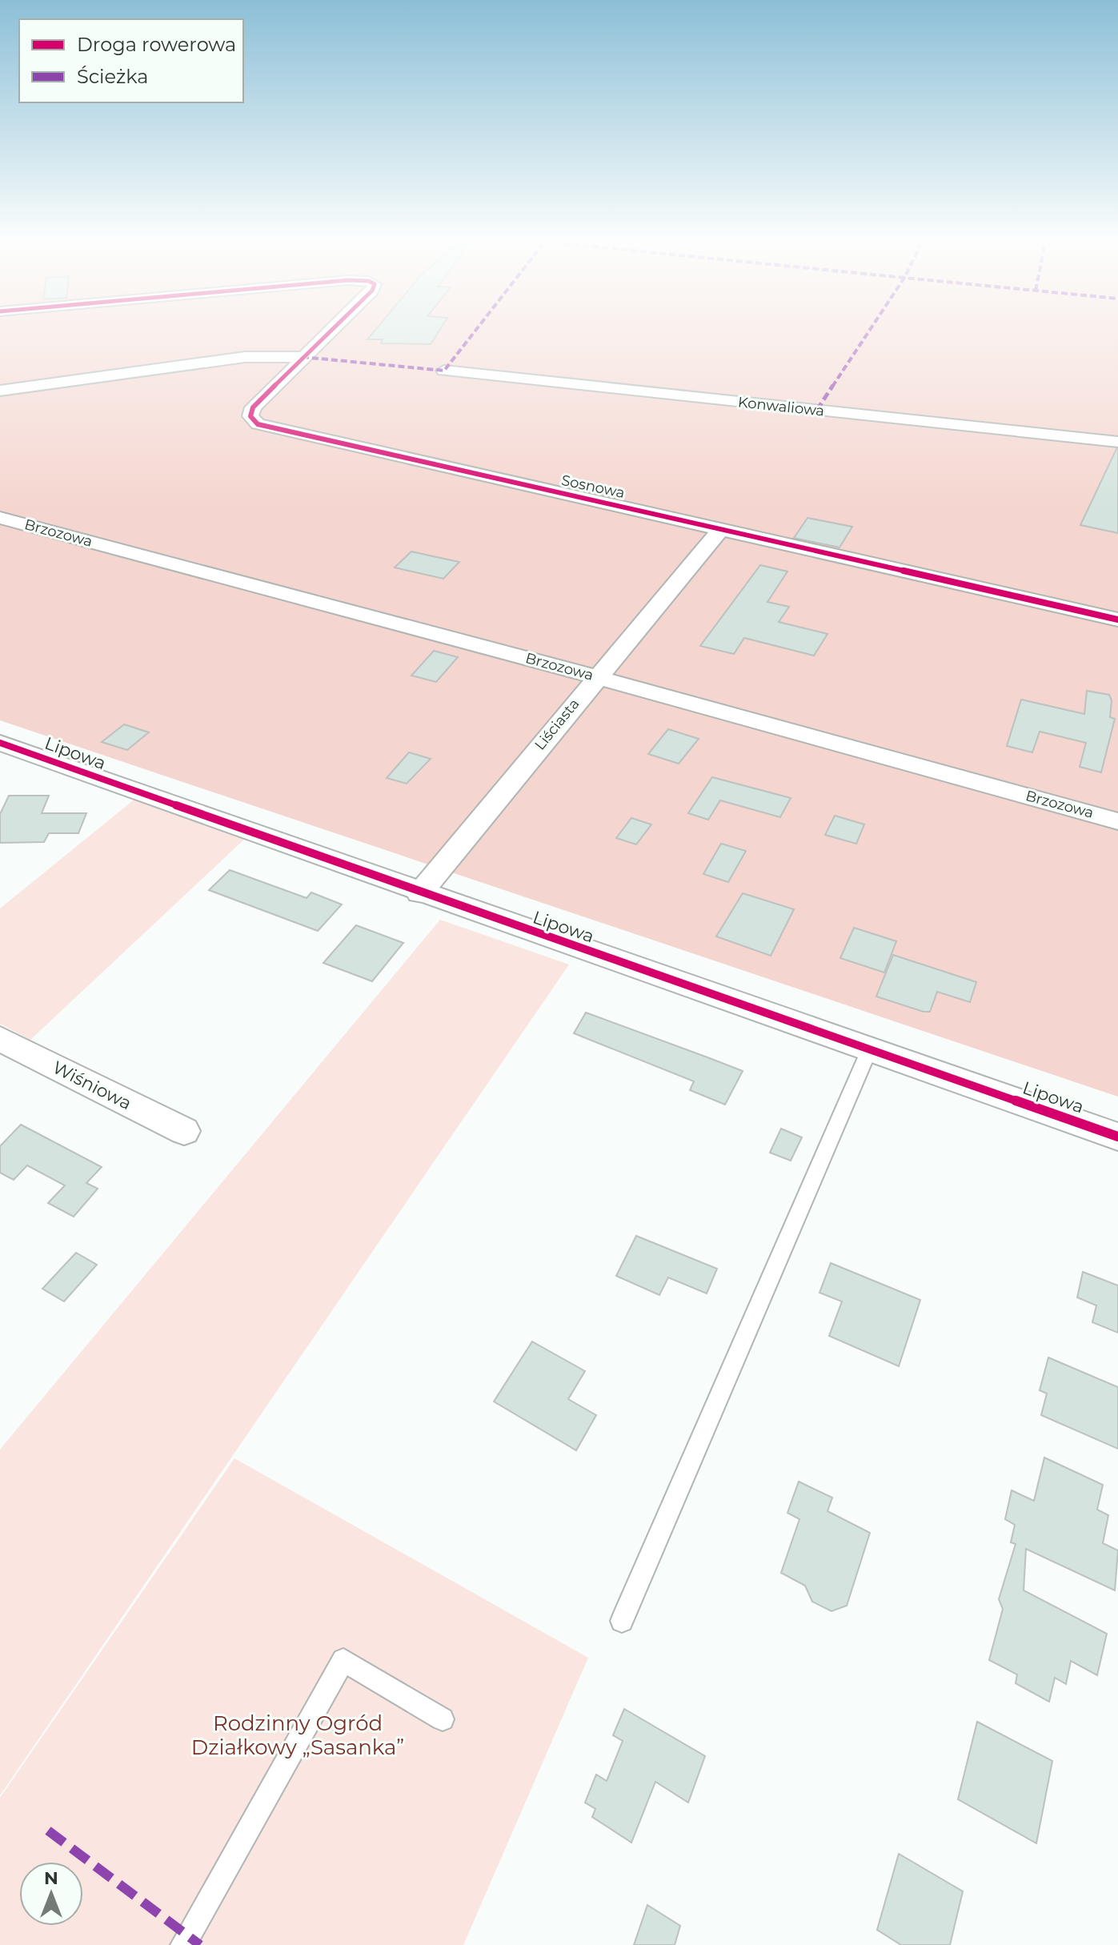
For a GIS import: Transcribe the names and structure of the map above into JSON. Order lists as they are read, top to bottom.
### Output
{
  "streets": {
    "street": [
      "Konwaliowa",
      "Sosnowa",
      "Brzozowa",
      "Liściasta",
      "Lipowa",
      "Wiśniowa"
    ]
  },
  "crossings": [
    ["Sosnowa", "Liściasta"],
    ["Brzozowa", "Liściasta"],
    ["Liściasta", "Lipowa"]
  ],
  "parks": ["Rodzinny Ogród Działkowy „Sasanka”"],
  "legend": ["Droga rowerowa", "Ścieżka"],
  "north": "top"
}
